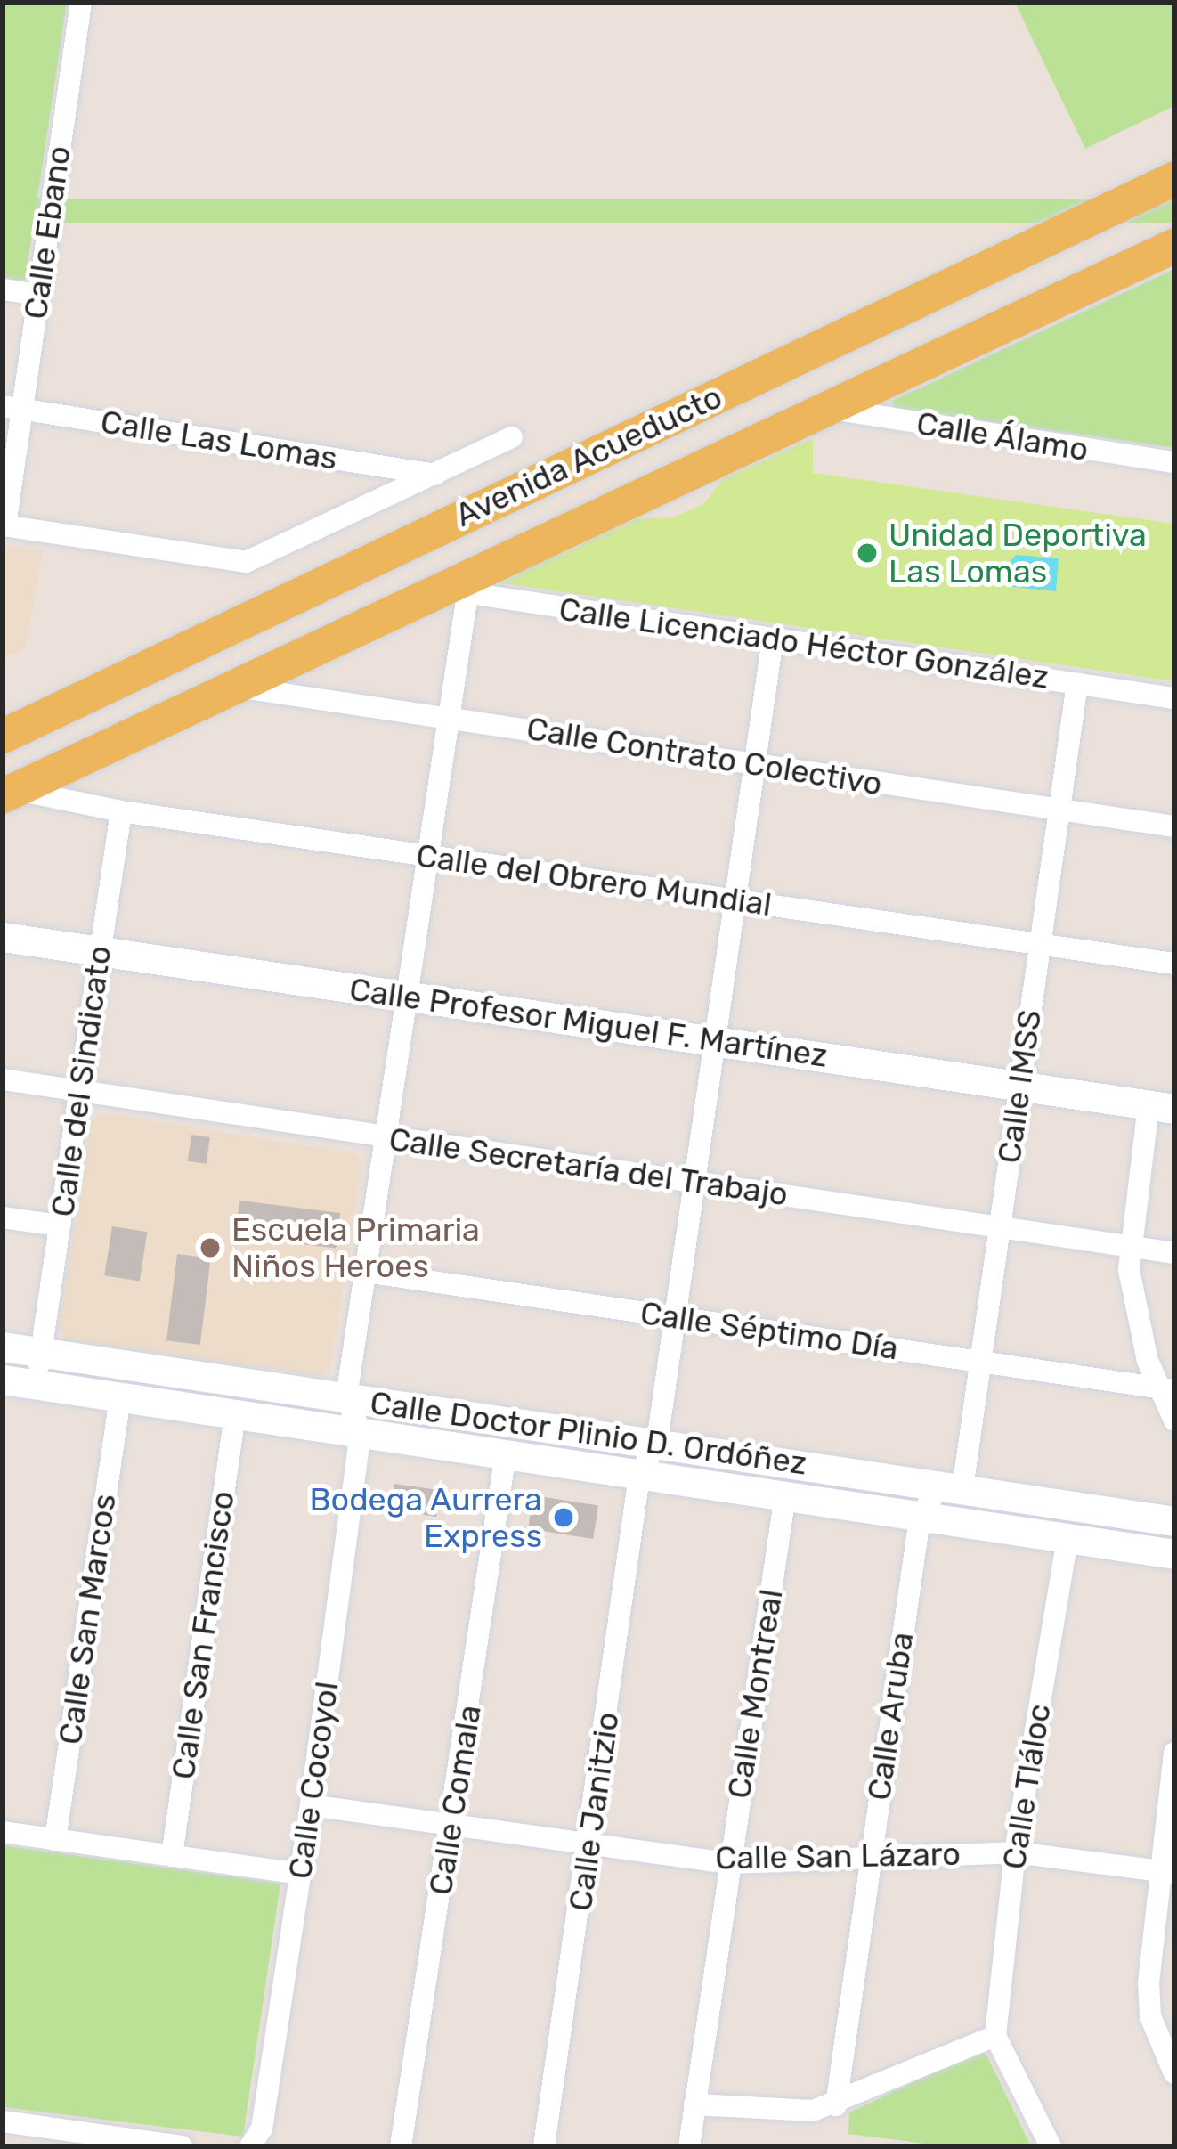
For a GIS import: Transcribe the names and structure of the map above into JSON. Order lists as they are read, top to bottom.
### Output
{
  "streets": {
    "main road": ["Avenida Acueducto"],
    "street": [
      "Calle Ebano",
      "Calle Álamo",
      "Calle Las Lomas",
      "Calle Licenciado Héctor González",
      "Calle Contrato Colectivo",
      "Calle del Obrero Mundial",
      "Calle Profesor Miguel F. Martínez",
      "Calle del Sindicato",
      "Calle IMSS",
      "Calle Secretaría del Trabajo",
      "Calle Séptimo Día",
      "Calle Doctor Plinio D. Ordóñez",
      "Calle San Marcos",
      "Calle San Francisco",
      "Calle Montreal",
      "Calle Aruba",
      "Calle Cocoyol",
      "Calle Tláloc",
      "Calle Comala",
      "Calle Janitzio",
      "Calle San Lázaro"
    ]
  },
  "crossings": [
    ["Calle Ebano", "Calle Las Lomas"],
    ["Calle Álamo", "Avenida Acueducto"],
    ["Avenida Acueducto", "Calle Licenciado Héctor González"],
    ["Avenida Acueducto", "Calle Contrato Colectivo"],
    ["Avenida Acueducto", "Calle del Obrero Mundial"],
    ["Calle Licenciado Héctor González", "Calle IMSS"],
    ["Calle Licenciado Héctor González", "Calle Janitzio"],
    ["Calle Contrato Colectivo", "Calle IMSS"],
    ["Calle Contrato Colectivo", "Calle Janitzio"],
    ["Calle del Obrero Mundial", "Calle del Sindicato"],
    ["Calle del Obrero Mundial", "Calle IMSS"],
    ["Calle del Obrero Mundial", "Calle Janitzio"],
    ["Calle Profesor Miguel F. Martínez", "Calle del Sindicato"],
    ["Calle Profesor Miguel F. Martínez", "Calle IMSS"],
    ["Calle Profesor Miguel F. Martínez", "Calle Janitzio"],
    ["Calle del Sindicato", "Calle Secretaría del Trabajo"],
    ["Calle del Sindicato", "Calle Doctor Plinio D. Ordóñez"],
    ["Calle IMSS", "Calle Secretaría del Trabajo"],
    ["Calle IMSS", "Calle Séptimo Día"],
    ["Calle IMSS", "Calle Doctor Plinio D. Ordóñez"],
    ["Calle Secretaría del Trabajo", "Calle Janitzio"],
    ["Calle Séptimo Día", "Calle Janitzio"],
    ["Calle Doctor Plinio D. Ordóñez", "Calle San Marcos"],
    ["Calle Doctor Plinio D. Ordóñez", "Calle San Francisco"],
    ["Calle Doctor Plinio D. Ordóñez", "Calle Montreal"],
    ["Calle Doctor Plinio D. Ordóñez", "Calle Aruba"],
    ["Calle Doctor Plinio D. Ordóñez", "Calle Cocoyol"],
    ["Calle Doctor Plinio D. Ordóñez", "Calle Tláloc"],
    ["Calle Doctor Plinio D. Ordóñez", "Calle Comala"],
    ["Calle Doctor Plinio D. Ordóñez", "Calle Janitzio"],
    ["Calle Montreal", "Calle San Lázaro"],
    ["Calle Aruba", "Calle San Lázaro"],
    ["Calle Cocoyol", "Calle San Lázaro"],
    ["Calle Tláloc", "Calle San Lázaro"],
    ["Calle Comala", "Calle San Lázaro"],
    ["Calle Janitzio", "Calle San Lázaro"]
  ],
  "places": ["Unidad Deportiva Las Lomas", "Escuela Primaria Niños Heroes", "Bodega Aurrera Express"]
}
